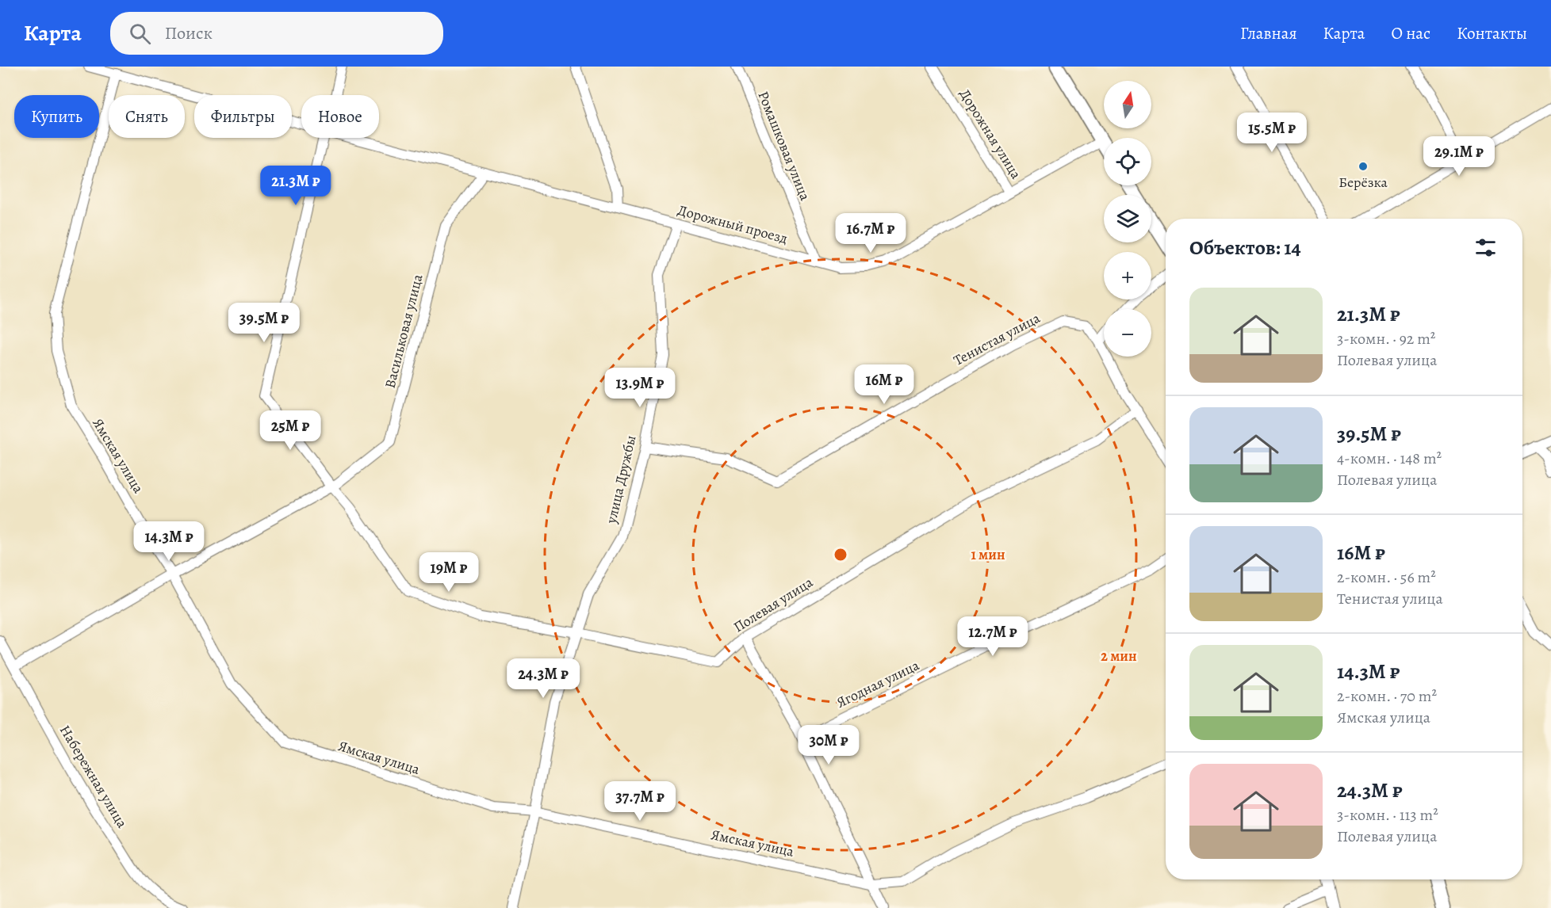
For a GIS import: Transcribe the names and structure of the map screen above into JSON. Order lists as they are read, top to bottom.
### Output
{
  "streets": {
    "street": [
      "Дорожная улица",
      "Ромашковая улица",
      "Дорожный проезд",
      "Васильковая улица",
      "Тенистая улица",
      "Ямская улица",
      "улица Дружбы",
      "Полевая улица",
      "Ягодная улица",
      "Набережная улица"
    ]
  },
  "crossings": [
    ["Дорожная улица", "Дорожный проезд"],
    ["Ромашковая улица", "Дорожный проезд"],
    ["Дорожный проезд", "Васильковая улица"],
    ["Дорожный проезд", "Ямская улица"],
    ["Дорожный проезд", "улица Дружбы"],
    ["Васильковая улица", "Ямская улица"],
    ["Васильковая улица", "Полевая улица"],
    ["Васильковая улица", "Набережная улица"],
    ["Тенистая улица", "улица Дружбы"],
    ["Ямская улица", "улица Дружбы"],
    ["улица Дружбы", "Полевая улица"]
  ],
  "places": ["Берёзка"],
  "north": "top",
  "page": {
    "header": "Карта",
    "search": "Поиск",
    "nav": [
      "Главная",
      "Карта",
      "О нас",
      "Контакты"
    ],
    "map_buttons": ["+", "−"],
    "chip": [
      "Купить",
      "Снять",
      "Фильтры",
      "Новое"
    ],
    "price": [
      "15.5M ₽",
      "29.1M ₽",
      "21.3M ₽",
      "16.7M ₽",
      "39.5M ₽",
      "16M ₽",
      "13.9M ₽",
      "25M ₽",
      "14.3M ₽",
      "19M ₽",
      "12.7M ₽",
      "24.3M ₽",
      "30M ₽",
      "37.7M ₽"
    ],
    "heading": "Объектов: 14",
    "list": [
      {
        "name": "21.3M ₽",
        "note": "3-комн. · 92 m² · Полевая улица"
      },
      {
        "name": "39.5M ₽",
        "note": "4-комн. · 148 m² · Полевая улица"
      },
      {
        "name": "16M ₽",
        "note": "2-комн. · 56 m² · Тенистая улица"
      },
      {
        "name": "14.3M ₽",
        "note": "2-комн. · 70 m² · Ямская улица"
      },
      {
        "name": "24.3M ₽",
        "note": "3-комн. · 113 m² · Полевая улица"
      }
    ]
  },
  "rings": ["1 мин", "2 мин"]
}
